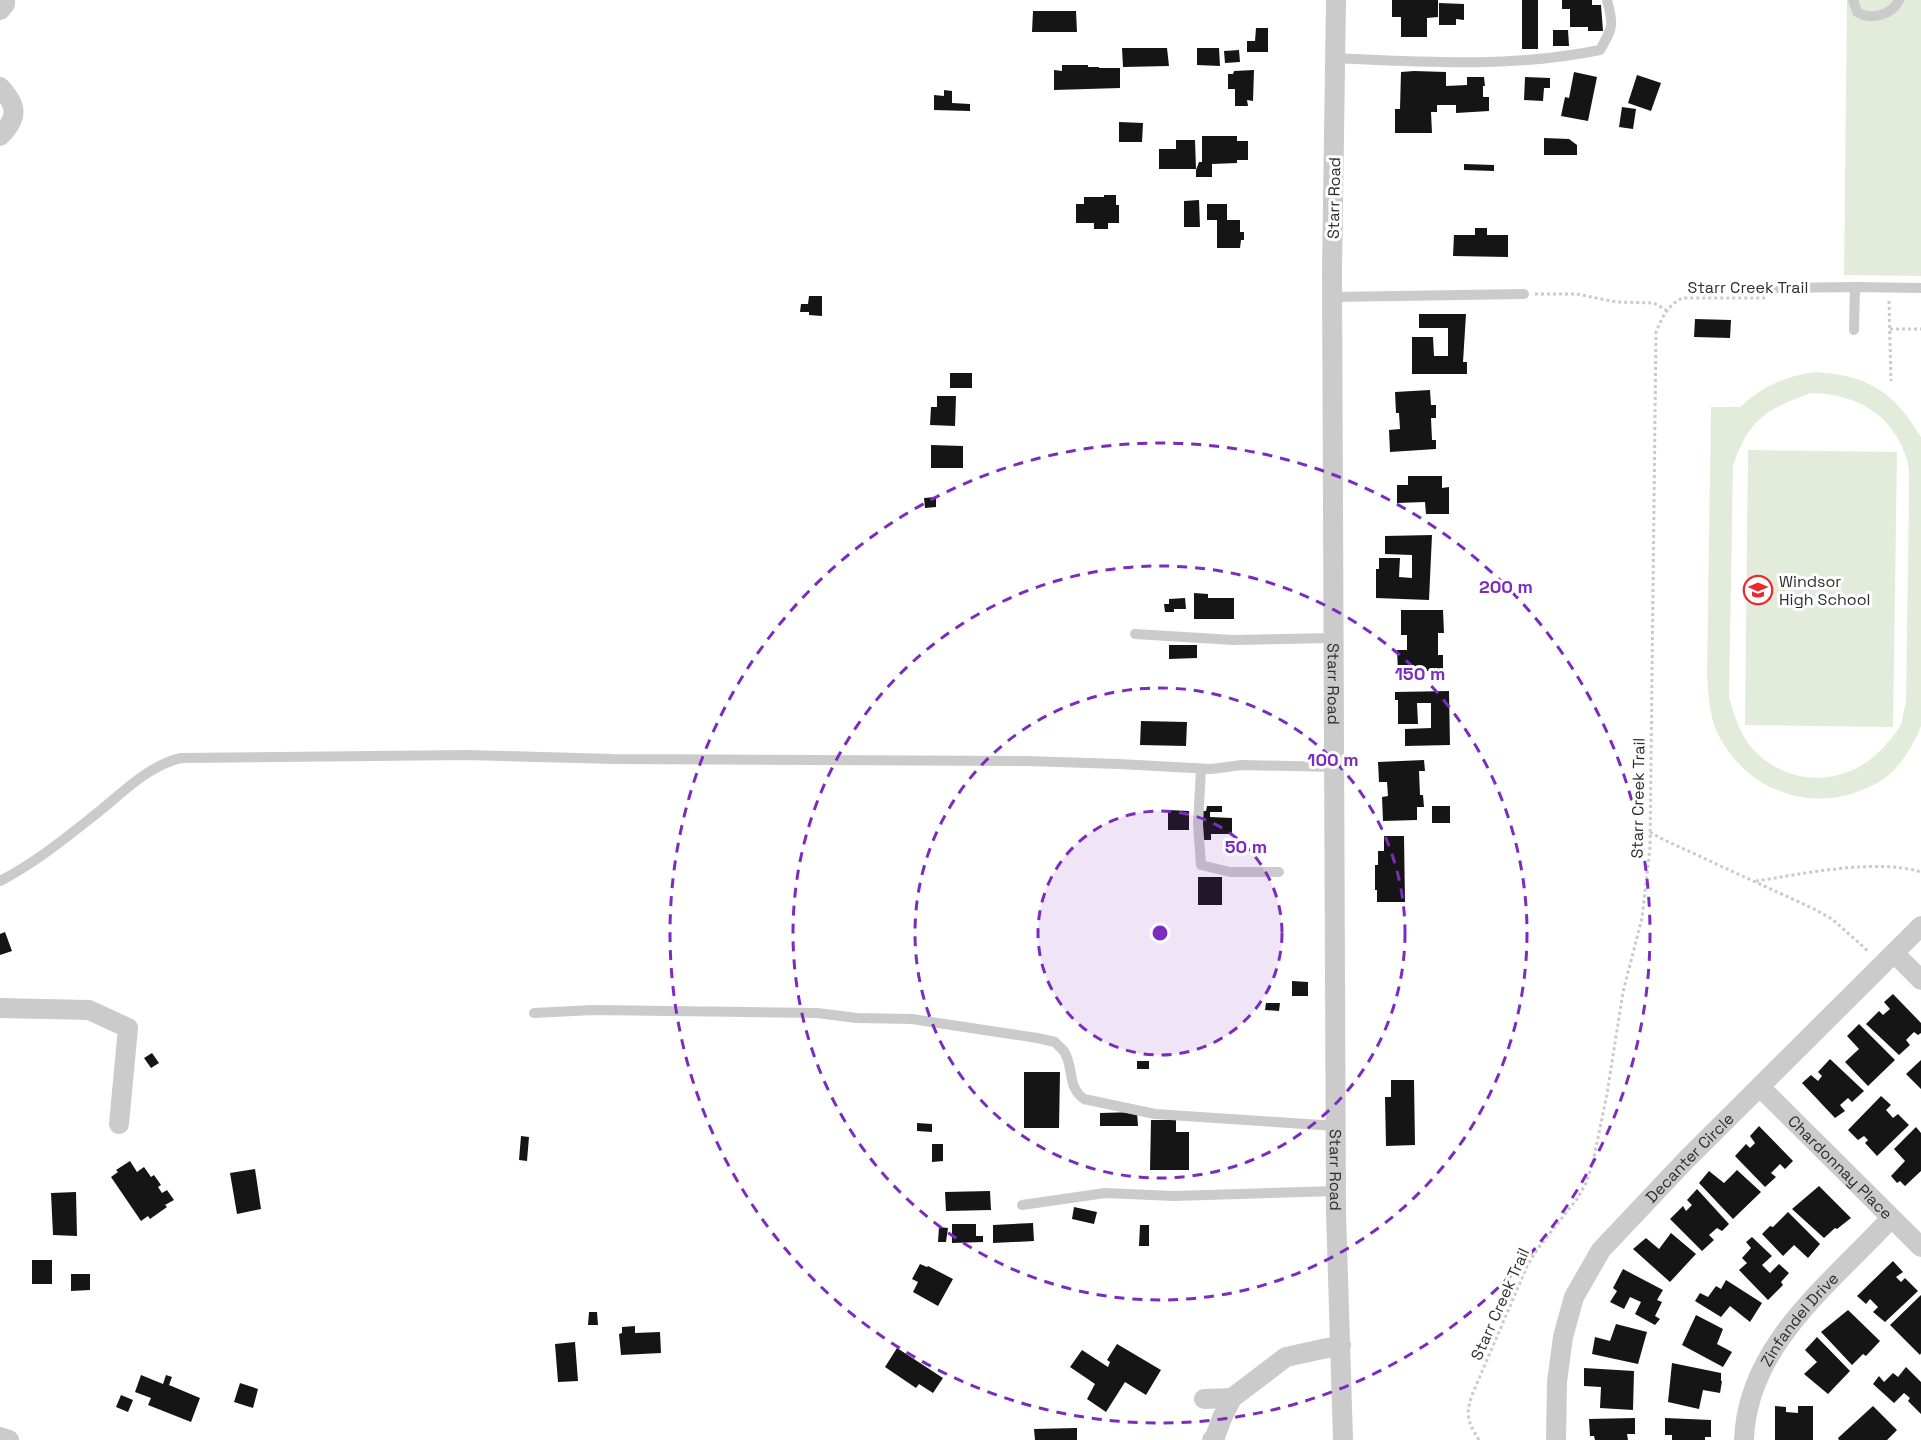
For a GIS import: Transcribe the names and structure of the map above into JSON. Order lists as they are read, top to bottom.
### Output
{
  "streets": {
    "street": [
      "Starr Road",
      "Decanter Circle",
      "Chardonnay Place",
      "Zinfandel Drive"
    ],
    "path": ["Starr Creek Trail"]
  },
  "crossings": [
    ["Decanter Circle", "Chardonnay Place"],
    ["Chardonnay Place", "Zinfandel Drive"]
  ],
  "places": {
    "school or university": ["Windsor High School"]
  },
  "rings": [
    "200 m",
    "150 m",
    "100 m",
    "50 m"
  ]
}
